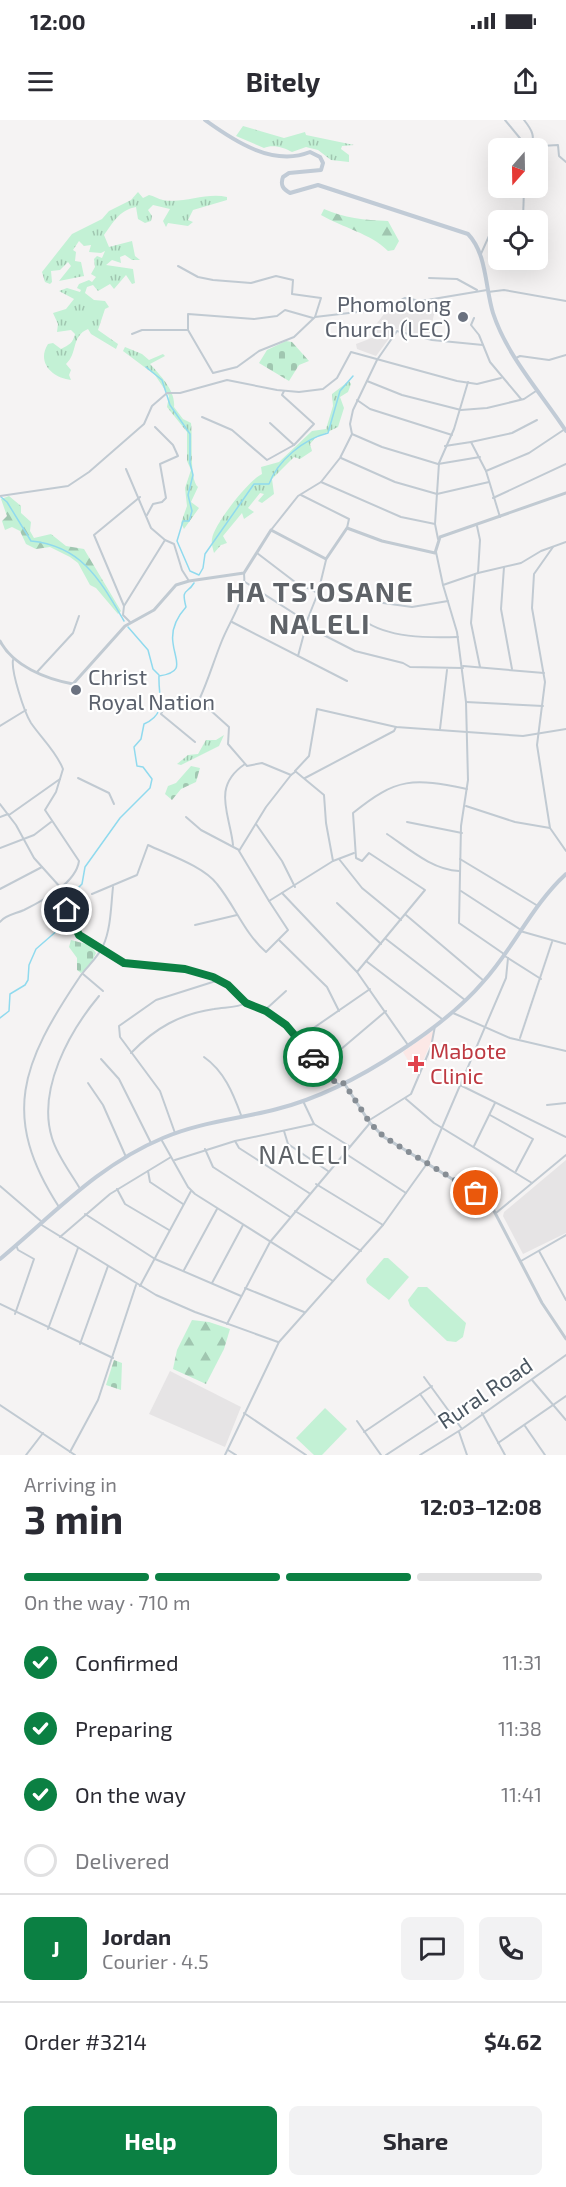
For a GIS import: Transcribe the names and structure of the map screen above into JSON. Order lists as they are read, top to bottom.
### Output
{
  "streets": {
    "street": ["Rural Road"]
  },
  "districts": ["HA TS'OSANE NALELI", "NALELI"],
  "places": {
    "other": ["Phomolong Church (LEC)", "Christ Royal Nation"],
    "health": ["Mabote Clinic"]
  },
  "north": "bottom",
  "page": {
    "status": "12:00",
    "header": "Bitely",
    "heading": ["3 min", "Arriving in", "12:03–12:08"],
    "panel": [
      "Jordan",
      "Courier · 4.5",
      "Order #3214",
      "$4.62"
    ],
    "bar": "On the way · 710 m",
    "list": [
      ["Confirmed", "11:31"],
      ["Preparing", "11:38"],
      ["On the way", "11:41"],
      "Delivered"
    ],
    "round": "J",
    "buttons": ["Help", "Share"]
  }
}
